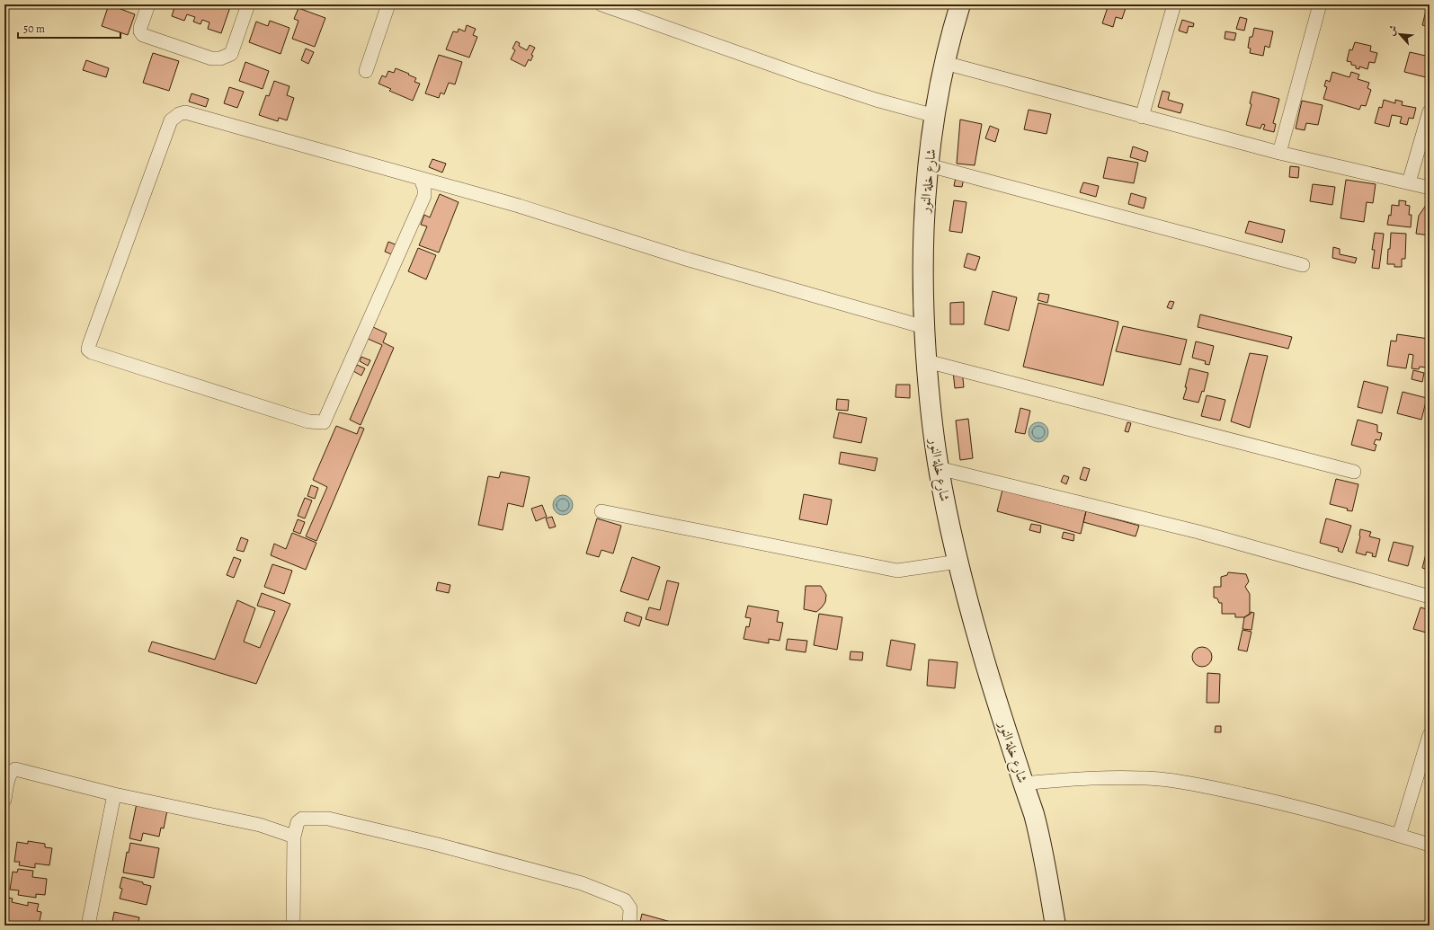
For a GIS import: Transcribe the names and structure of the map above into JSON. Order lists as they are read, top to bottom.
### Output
{
  "streets": {
    "street": ["شارع خلة النور"]
  },
  "scale_bar": "50 m",
  "north": "top left"
}
